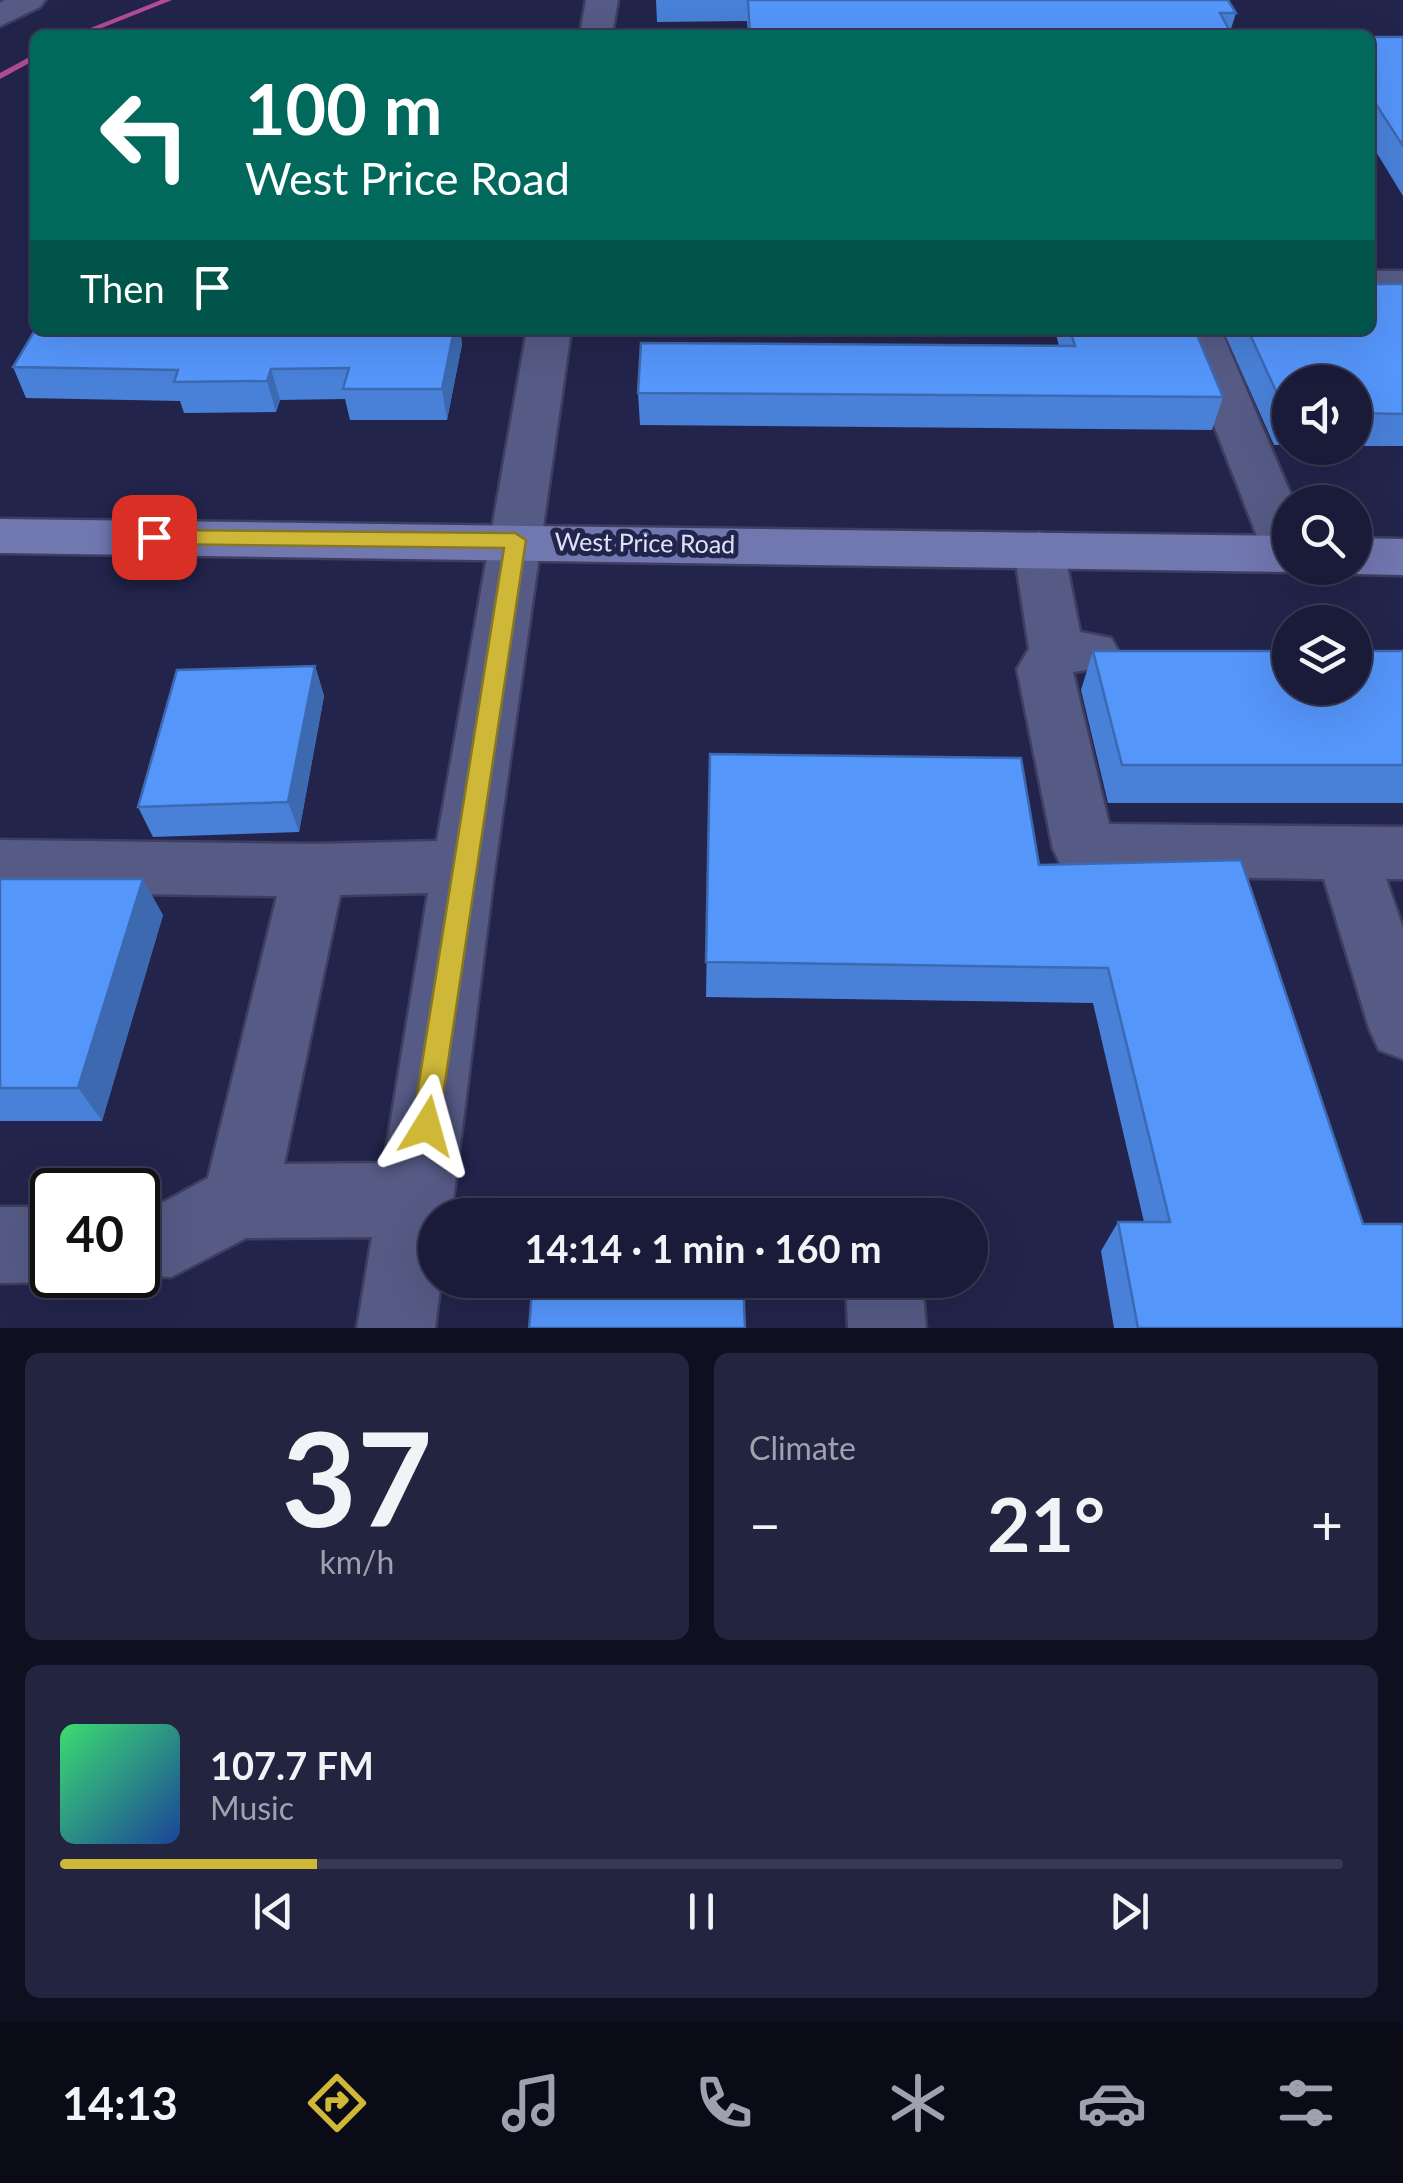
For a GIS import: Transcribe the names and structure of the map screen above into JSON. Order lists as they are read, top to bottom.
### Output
{
  "streets": {
    "main road": ["West Price Road"]
  },
  "page": {
    "turn": ["100 m", "West Price Road"],
    "then": "Then",
    "limit": "40",
    "trip": "14:14 · 1 min · 160 m",
    "tile": [
      ["37", "km/h"],
      "Climate"
    ],
    "heat": ["−", "21°", "+"],
    "song": ["107.7 FM", "Music"],
    "tabs": "14:13"
  }
}
